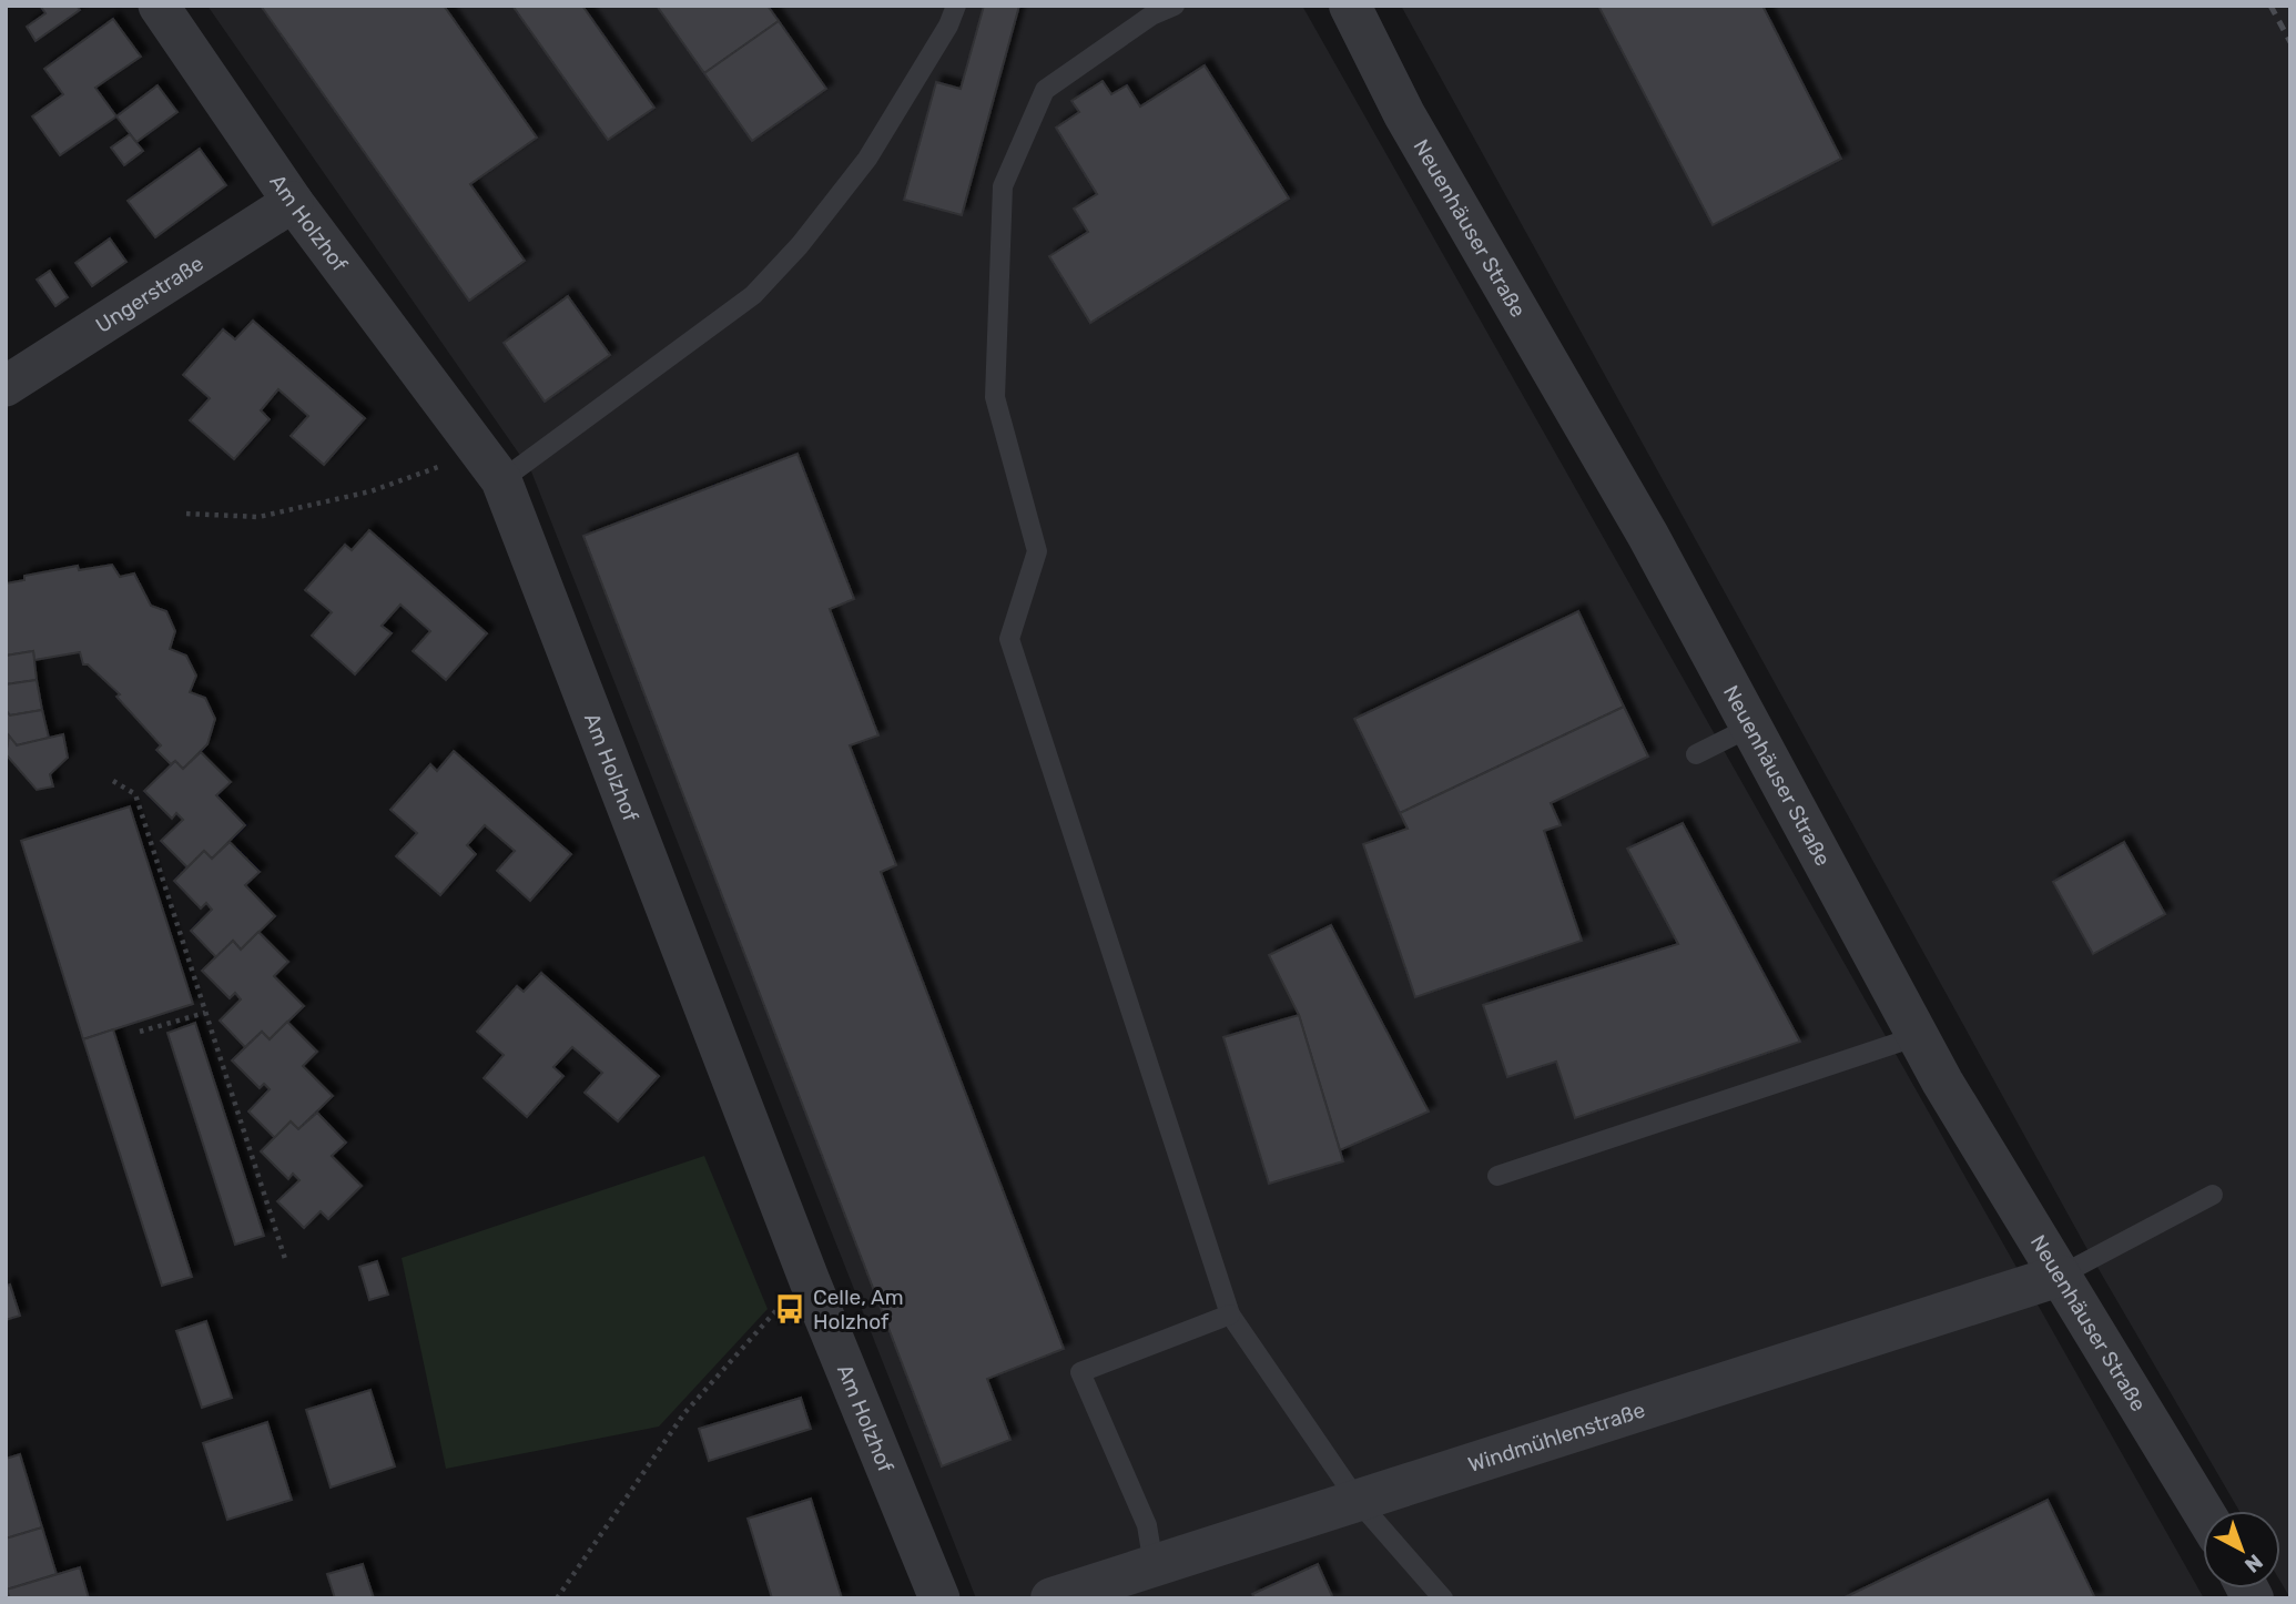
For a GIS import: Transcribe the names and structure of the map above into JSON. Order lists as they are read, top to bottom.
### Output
{
  "streets": {
    "street": [
      "Am Holzhof",
      "Neuenhäuser Straße",
      "Ungerstraße",
      "Windmühlenstraße"
    ]
  },
  "crossings": [
    ["Am Holzhof", "Ungerstraße"],
    ["Neuenhäuser Straße", "Windmühlenstraße"]
  ],
  "places": {
    "bus stop": ["Celle, Am Holzhof"]
  },
  "north": "bottom right"
}
